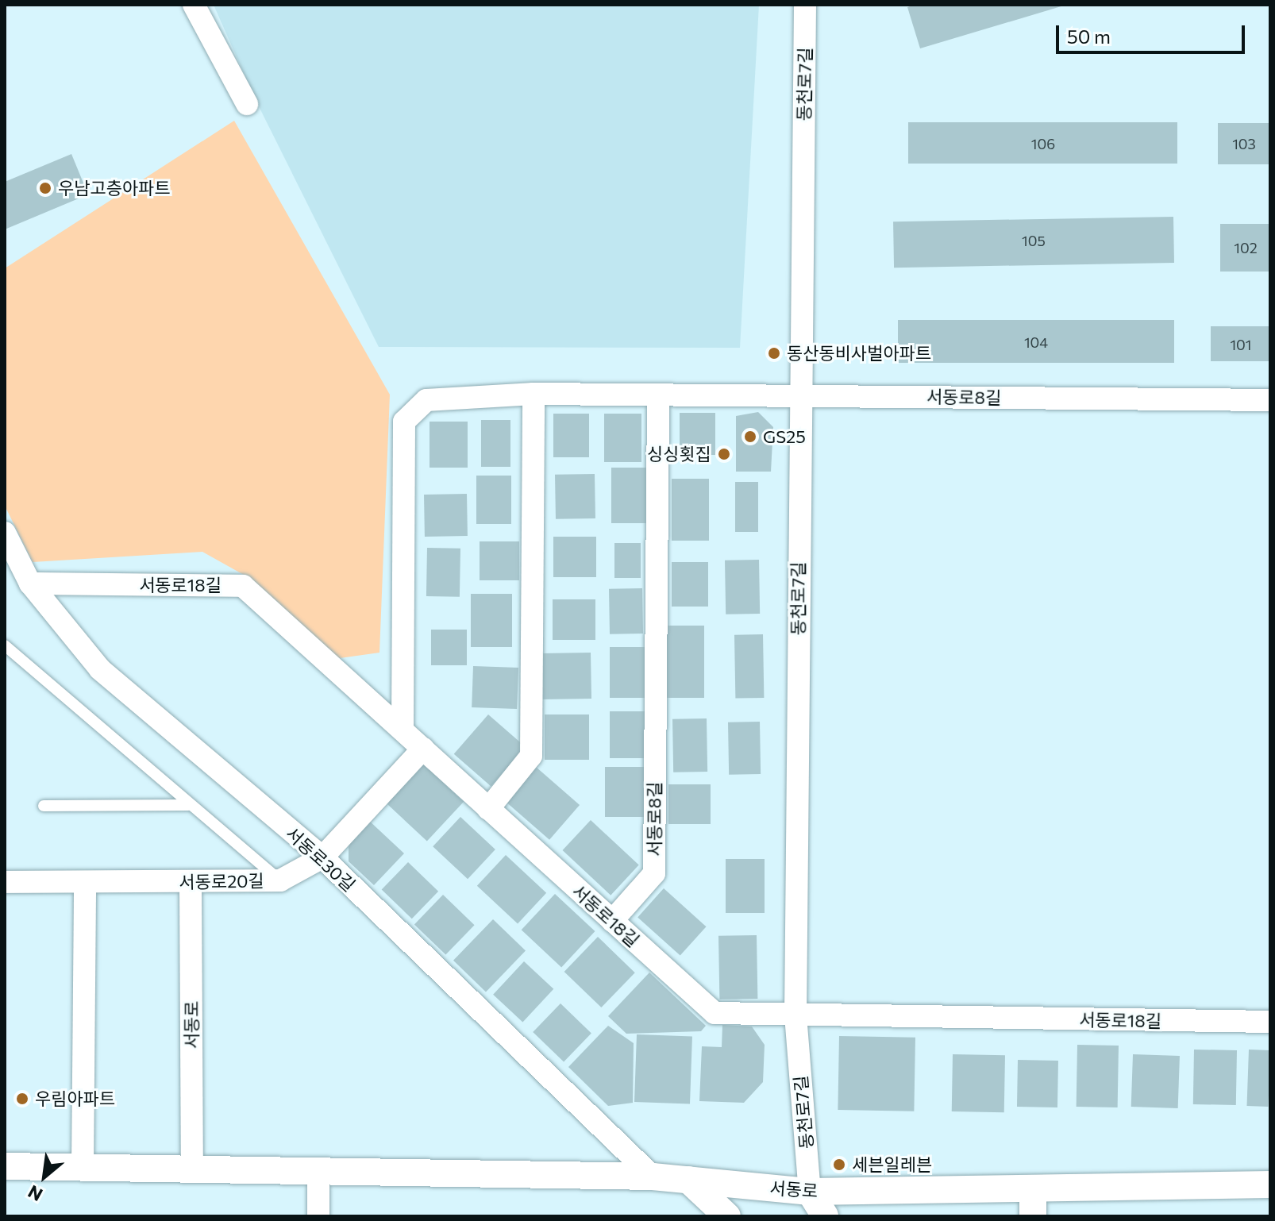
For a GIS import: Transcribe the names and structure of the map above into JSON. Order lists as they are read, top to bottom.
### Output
{
  "streets": {
    "street": [
      "동천로7길",
      "서동로8길",
      "서동로18길",
      "서동로30길",
      "서동로20길",
      "서동로"
    ]
  },
  "crossings": [
    ["동천로7길", "서동로8길"],
    ["동천로7길", "서동로18길"],
    ["동천로7길", "서동로"],
    ["서동로8길", "서동로18길"],
    ["서동로18길", "서동로30길"],
    ["서동로18길", "서동로20길"],
    ["서동로30길", "서동로20길"],
    ["서동로30길", "서동로"],
    ["서동로20길", "서동로"]
  ],
  "places": [
    "우남고층아파트",
    "동산동비사벌아파트",
    "GS25",
    "싱싱횟집",
    "우림아파트",
    "세븐일레븐"
  ],
  "house_numbers": [
    "106",
    "103",
    "105",
    "102",
    "104",
    "101"
  ],
  "scale_bar": "50 m",
  "north": "bottom left"
}
